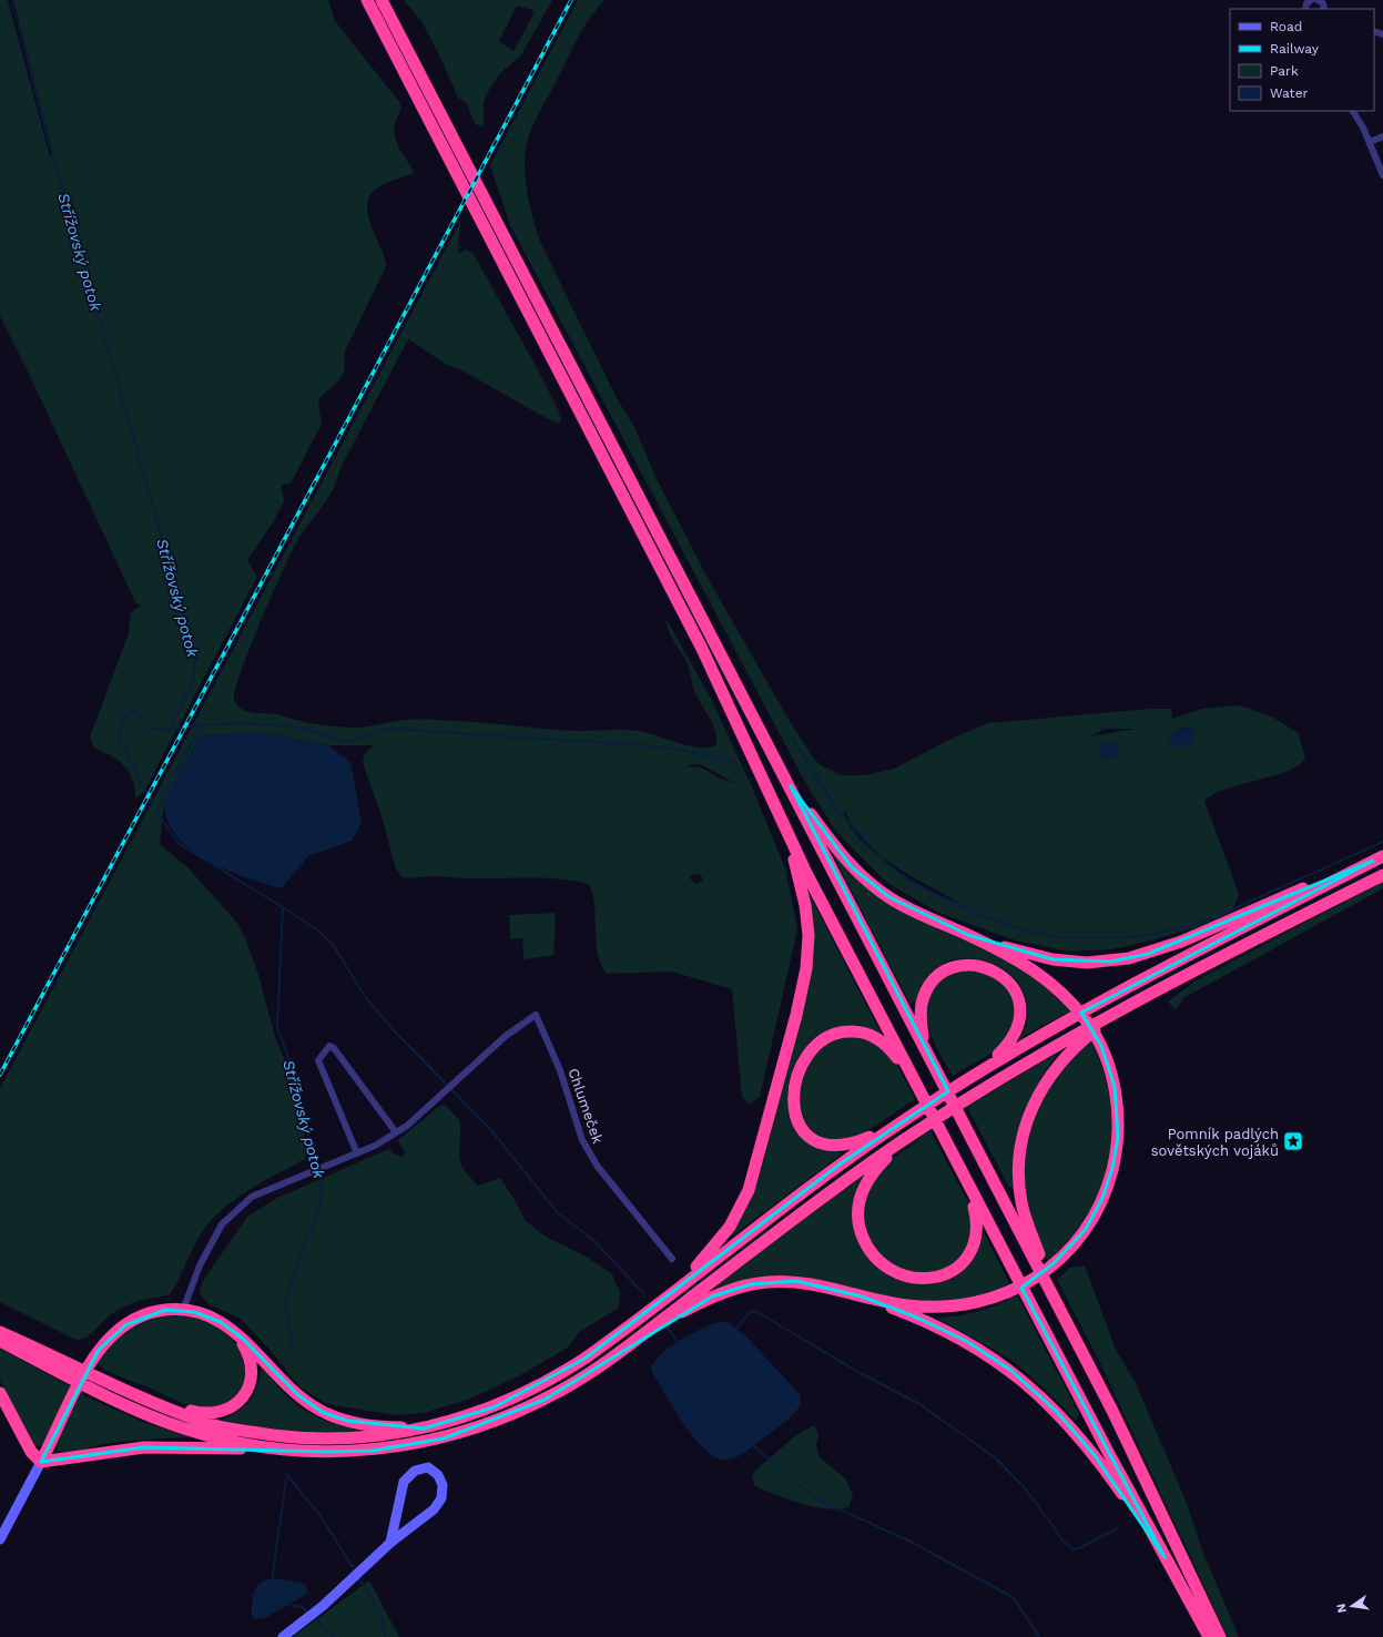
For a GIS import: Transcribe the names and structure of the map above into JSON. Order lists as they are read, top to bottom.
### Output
{
  "streets": {
    "street": ["Chlumeček"]
  },
  "water": ["Střížovský potok"],
  "places": {
    "place": ["Pomník padlých sovětských vojáků"]
  },
  "legend": [
    "Road",
    "Railway",
    "Park",
    "Water"
  ],
  "north": "left"
}
